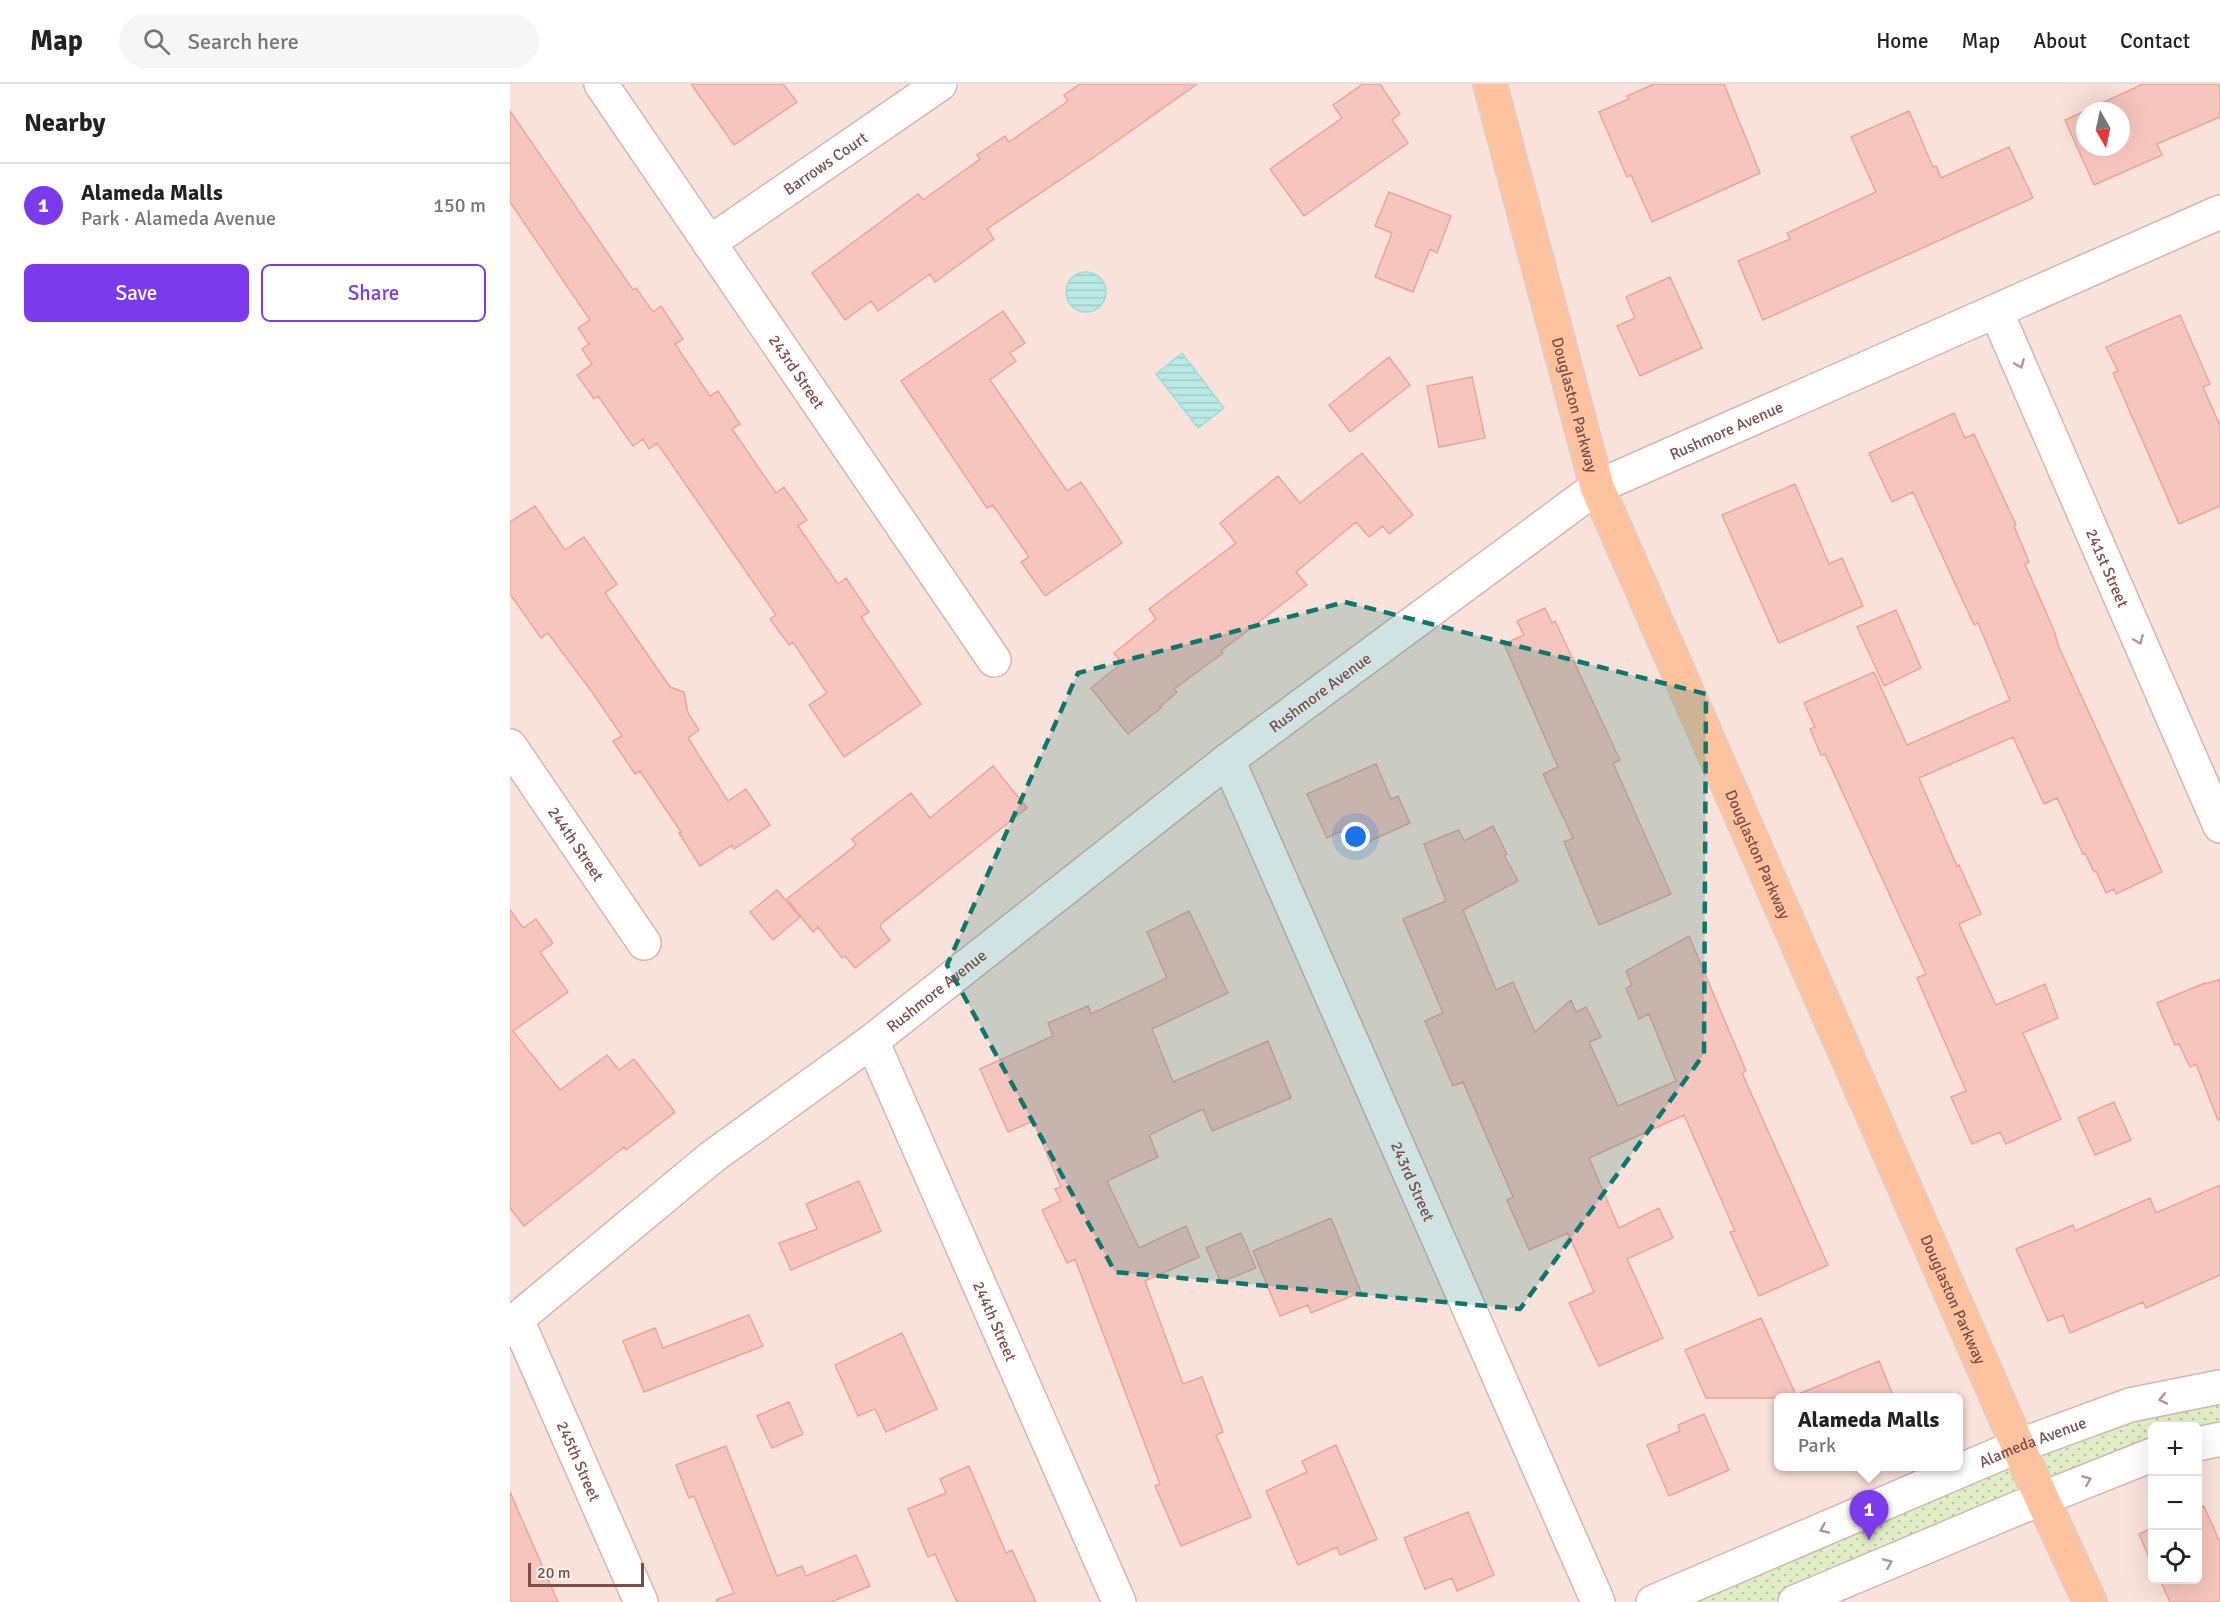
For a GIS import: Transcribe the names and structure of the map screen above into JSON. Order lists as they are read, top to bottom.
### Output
{
  "streets": {
    "main road": ["Douglaston Parkway"],
    "street": [
      "Barrows Court",
      "243rd Street",
      "Rushmore Avenue",
      "241st Street",
      "244th Street",
      "Alameda Avenue",
      "245th Street"
    ]
  },
  "crossings": [
    ["Barrows Court", "243rd Street"],
    ["243rd Street", "Rushmore Avenue"],
    ["Douglaston Parkway", "Rushmore Avenue"],
    ["Douglaston Parkway", "Alameda Avenue"],
    ["Rushmore Avenue", "241st Street"],
    ["Rushmore Avenue", "244th Street"],
    ["Rushmore Avenue", "245th Street"]
  ],
  "one_way": ["241st Street"],
  "scale_bar": "20 m",
  "north": "bottom",
  "page": {
    "header": "Map",
    "search": "Search here",
    "nav": [
      "Home",
      "Map",
      "About",
      "Contact"
    ],
    "heading": "Nearby",
    "list": [
      {
        "mark": "1",
        "name": "Alameda Malls",
        "note": "Park · Alameda Avenue",
        "value": "150 m"
      }
    ],
    "buttons": ["Save", "Share"],
    "popup": ["Alameda Malls", "Park"],
    "map_buttons": ["+", "−"],
    "pins": "1",
    "scale": "20 m"
  }
}
